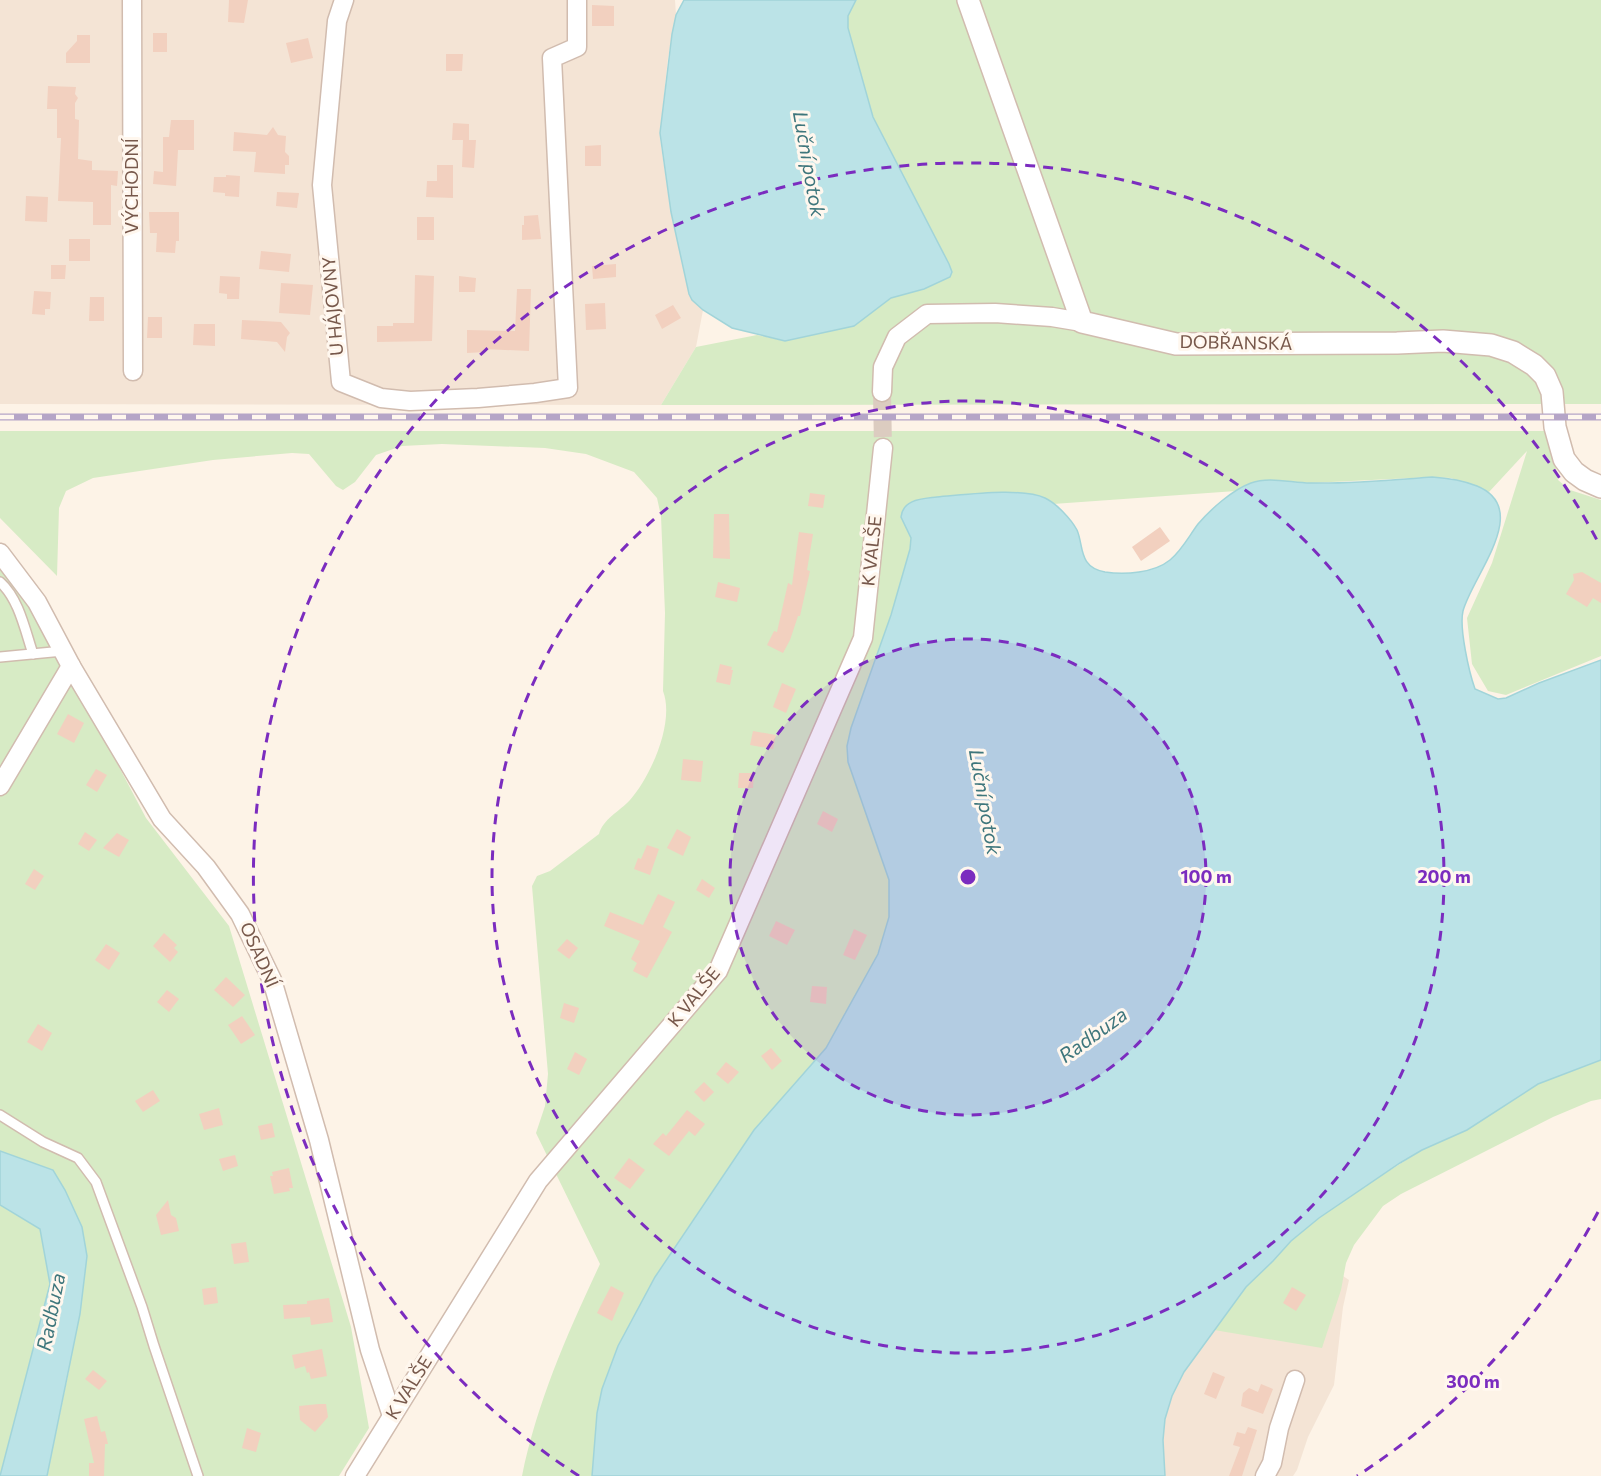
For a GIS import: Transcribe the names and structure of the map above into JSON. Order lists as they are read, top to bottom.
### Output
{
  "streets": {
    "street": [
      "VÝCHODNÍ",
      "U HÁJOVNY",
      "DOBŘANSKÁ",
      "K VALŠE",
      "OSADNÍ"
    ]
  },
  "crossings": [
    ["K VALŠE", "OSADNÍ"]
  ],
  "water": ["Luční potok", "Radbuza"],
  "rings": ["100 m", "200 m", "300 m"]
}
